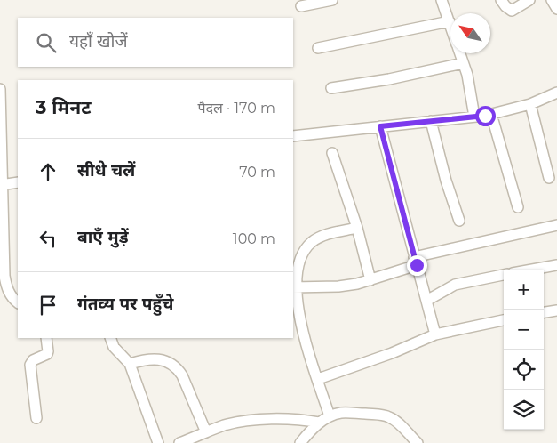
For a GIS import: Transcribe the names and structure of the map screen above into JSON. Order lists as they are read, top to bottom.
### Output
{
  "north": "top left",
  "page": {
    "search": "यहाँ खोजें",
    "heading": ["3 मिनट", "पैदल · 170 m"],
    "list": [
      ["सीधे चलें", "70 m"],
      ["बाएँ मुड़ें", "100 m"],
      "गंतव्य पर पहुँचे"
    ],
    "map_buttons": ["+", "−"]
  }
}
